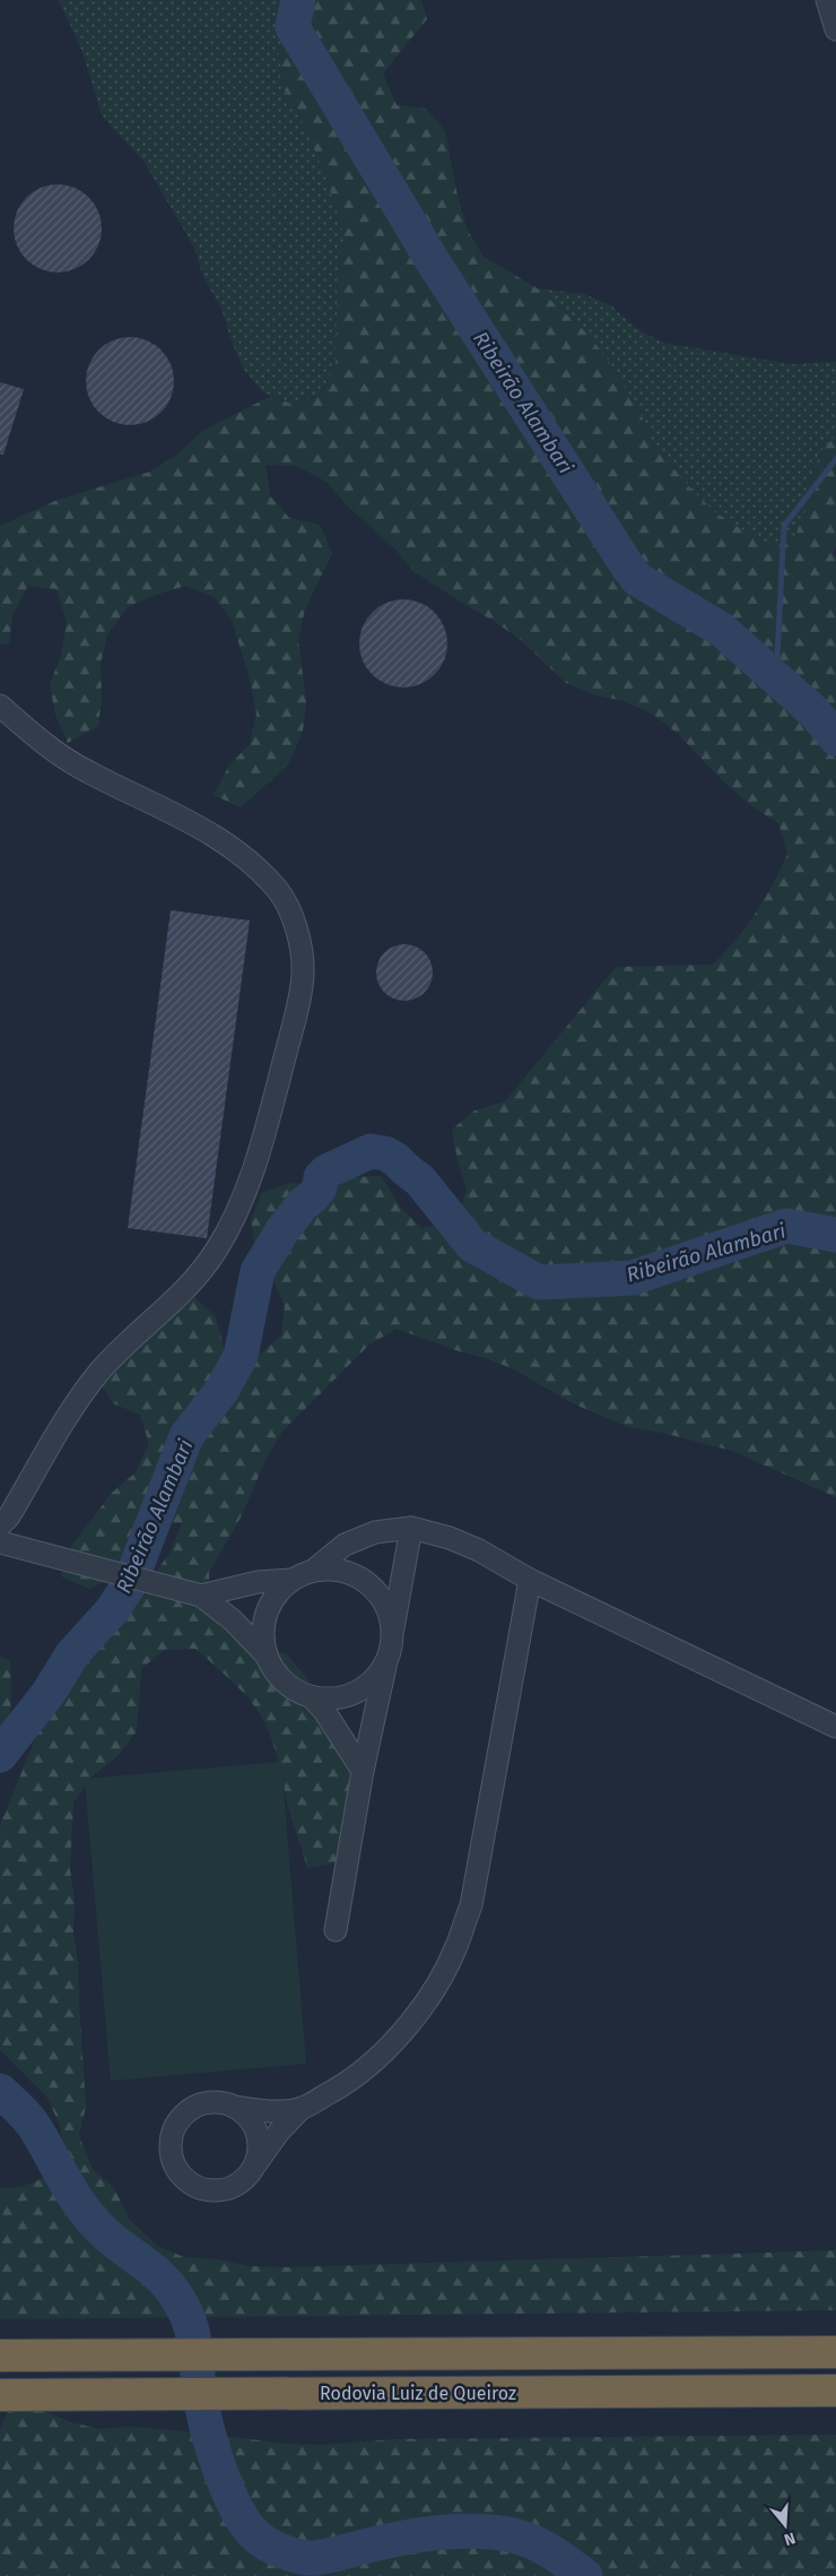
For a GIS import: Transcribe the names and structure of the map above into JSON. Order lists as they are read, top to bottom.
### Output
{
  "streets": {
    "highway": ["Rodovia Luiz de Queiroz"]
  },
  "water": ["Ribeirão Alambari"],
  "north": "bottom"
}
